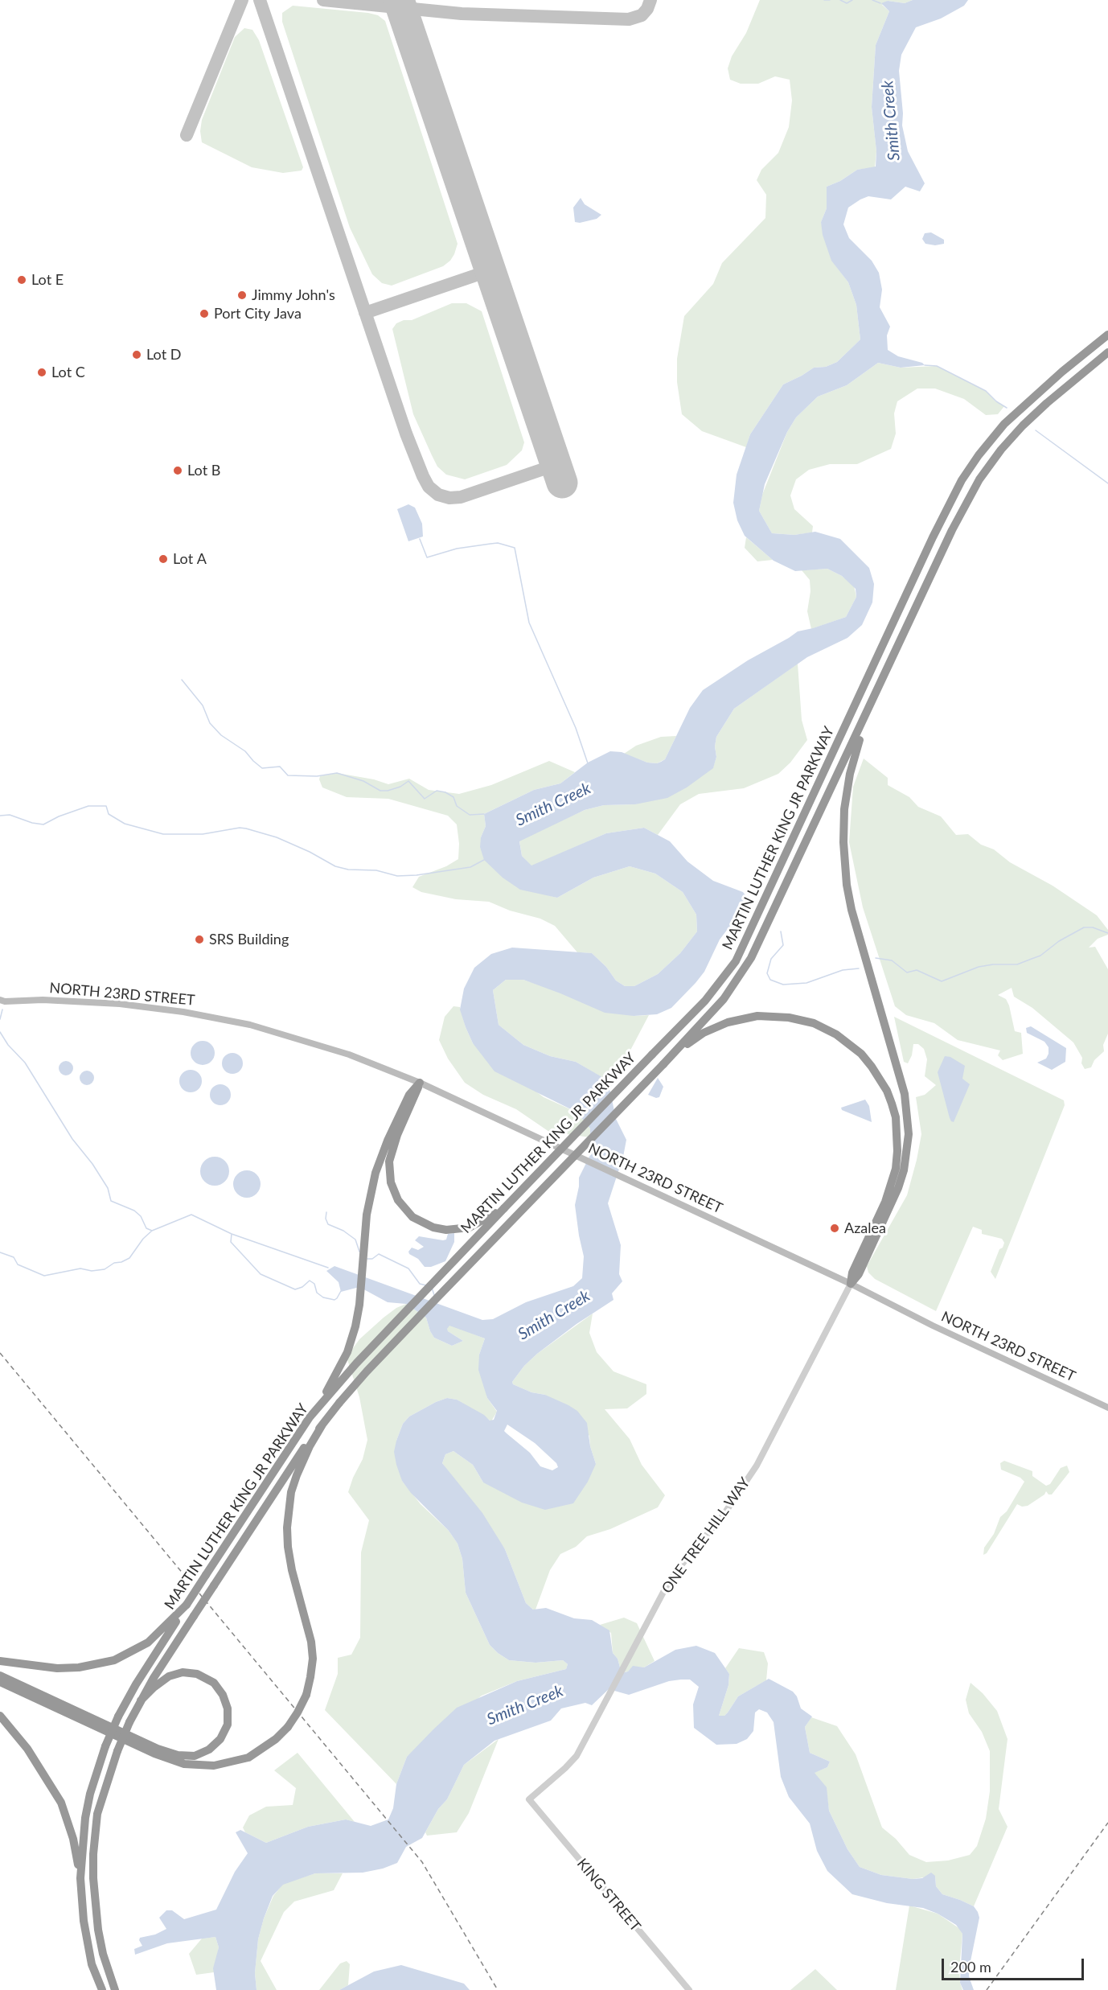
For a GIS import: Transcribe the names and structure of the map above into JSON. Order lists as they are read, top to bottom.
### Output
{
  "streets": {
    "highway": ["MARTIN LUTHER KING JR PARKWAY"],
    "main road": ["NORTH 23RD STREET"],
    "street": ["ONE TREE HILL WAY", "KING STREET"]
  },
  "crossings": [
    ["NORTH 23RD STREET", "ONE TREE HILL WAY"],
    ["ONE TREE HILL WAY", "KING STREET"]
  ],
  "water": ["Smith Creek"],
  "places": [
    "Lot E",
    "Jimmy John's",
    "Port City Java",
    "Lot D",
    "Lot C",
    "Lot B",
    "Lot A",
    "SRS Building",
    "Azalea"
  ],
  "scale_bar": "200 m"
}
